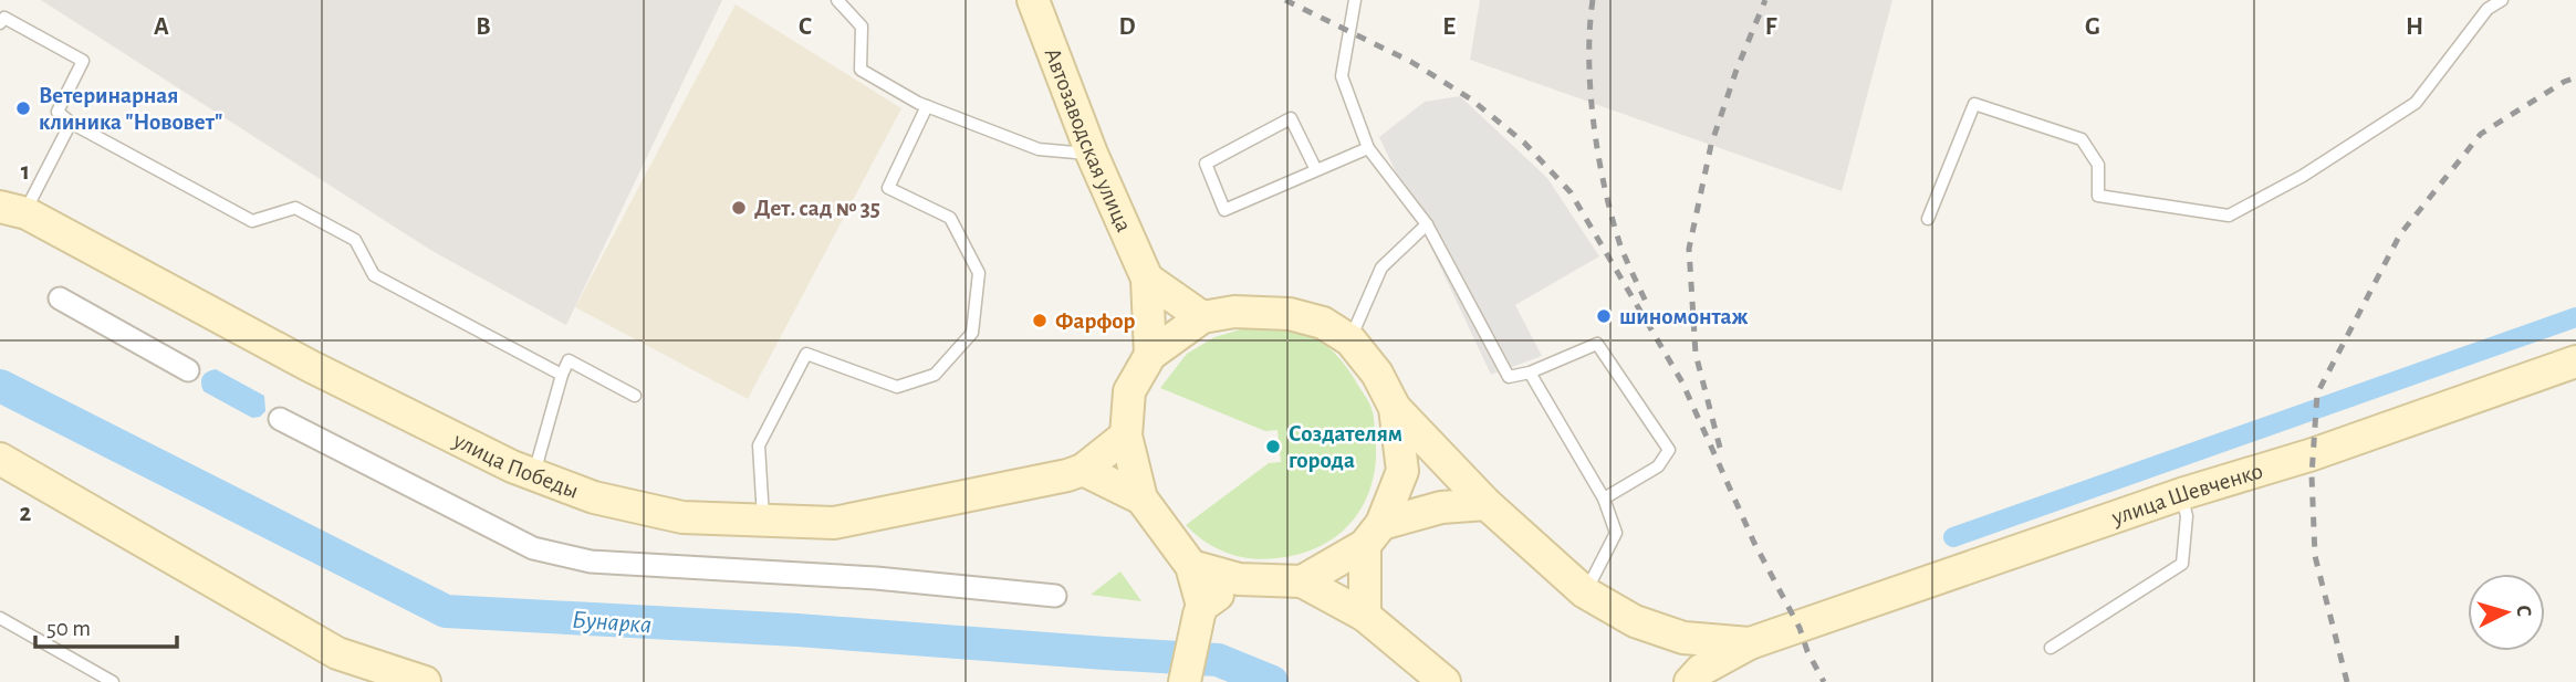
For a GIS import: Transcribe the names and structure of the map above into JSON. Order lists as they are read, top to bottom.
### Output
{
  "streets": {
    "main road": ["Автозаводская улица", "улица Победы", "улица Шевченко"]
  },
  "water": ["Бунарка"],
  "places": [
    "Ветеринарная клиника \"Нововет\"",
    "Дет. сад № 35",
    "шиномонтаж",
    "Фарфор",
    "Создателям города"
  ],
  "scale_bar": "50 m",
  "north": "right",
  "grid": {
    "columns": [
      "A",
      "B",
      "C",
      "D",
      "E",
      "F",
      "G",
      "H"
    ],
    "rows": ["1", "2"]
  }
}
